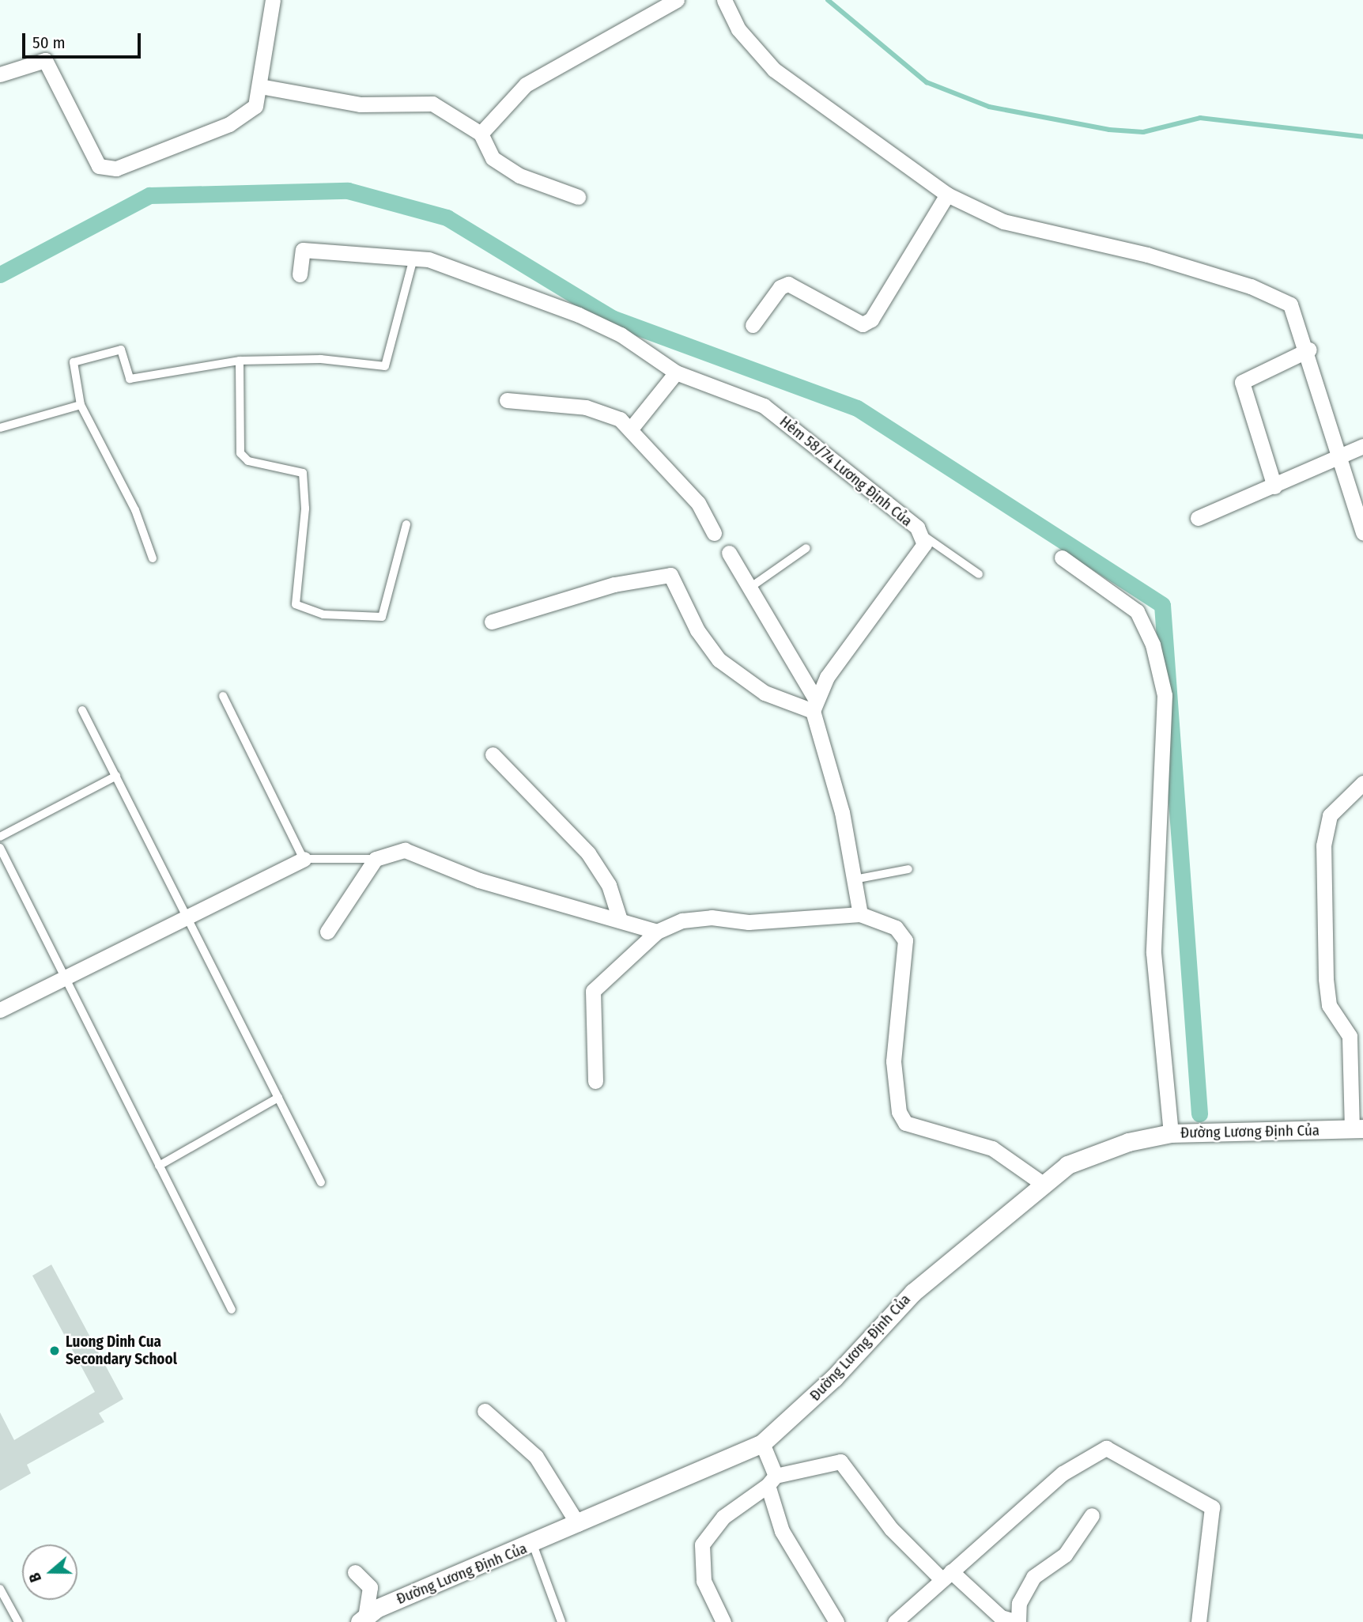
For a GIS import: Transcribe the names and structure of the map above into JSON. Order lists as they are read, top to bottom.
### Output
{
  "streets": {
    "street": ["Hẻm 58/74 Lương Định Của", "Đường Lương Định Của"]
  },
  "places": ["Luong Dinh Cua Secondary School"],
  "scale_bar": "50 m",
  "north": "left"
}
